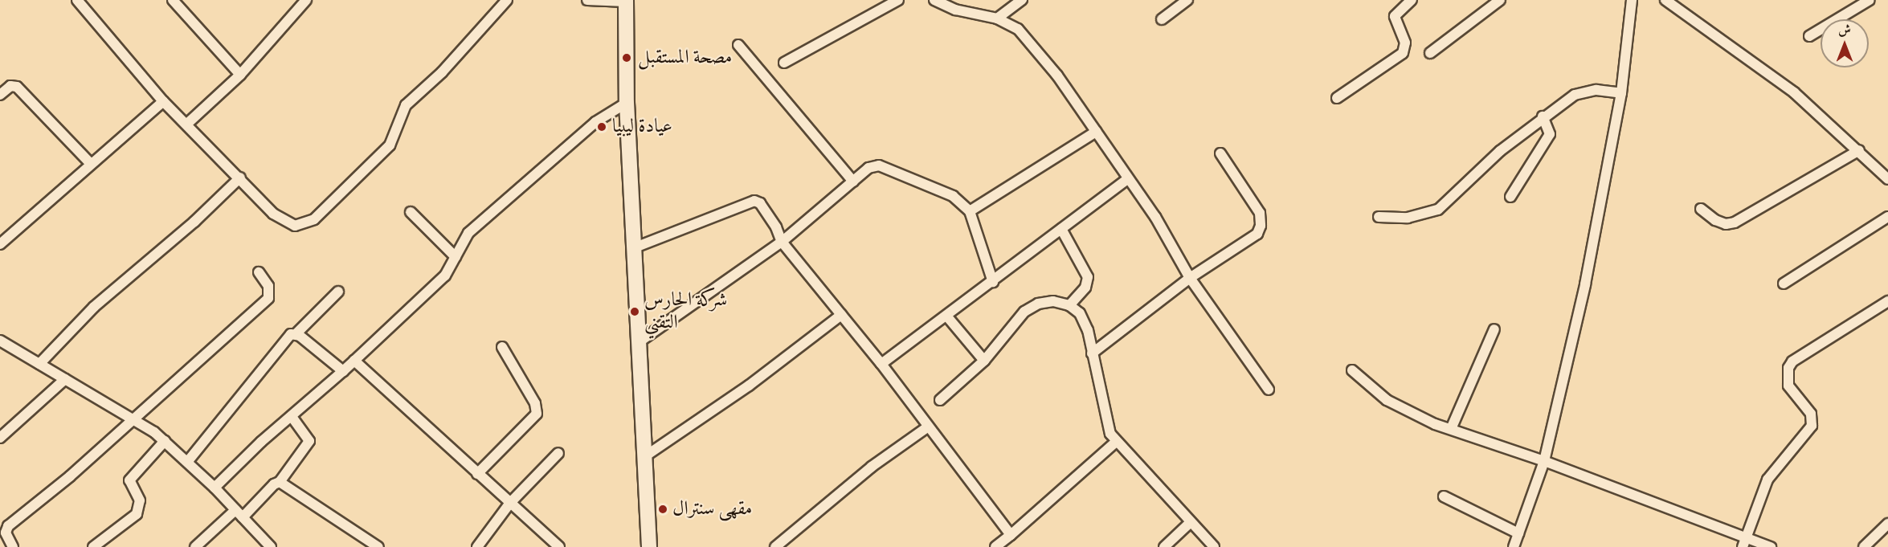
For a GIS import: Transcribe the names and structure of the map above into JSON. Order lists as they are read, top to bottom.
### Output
{
  "places": [
    "مصحة المستقبل",
    "عيادة ليبيا",
    "شركة الحارس التقني",
    "مقهى سنترال"
  ],
  "north": "top"
}
